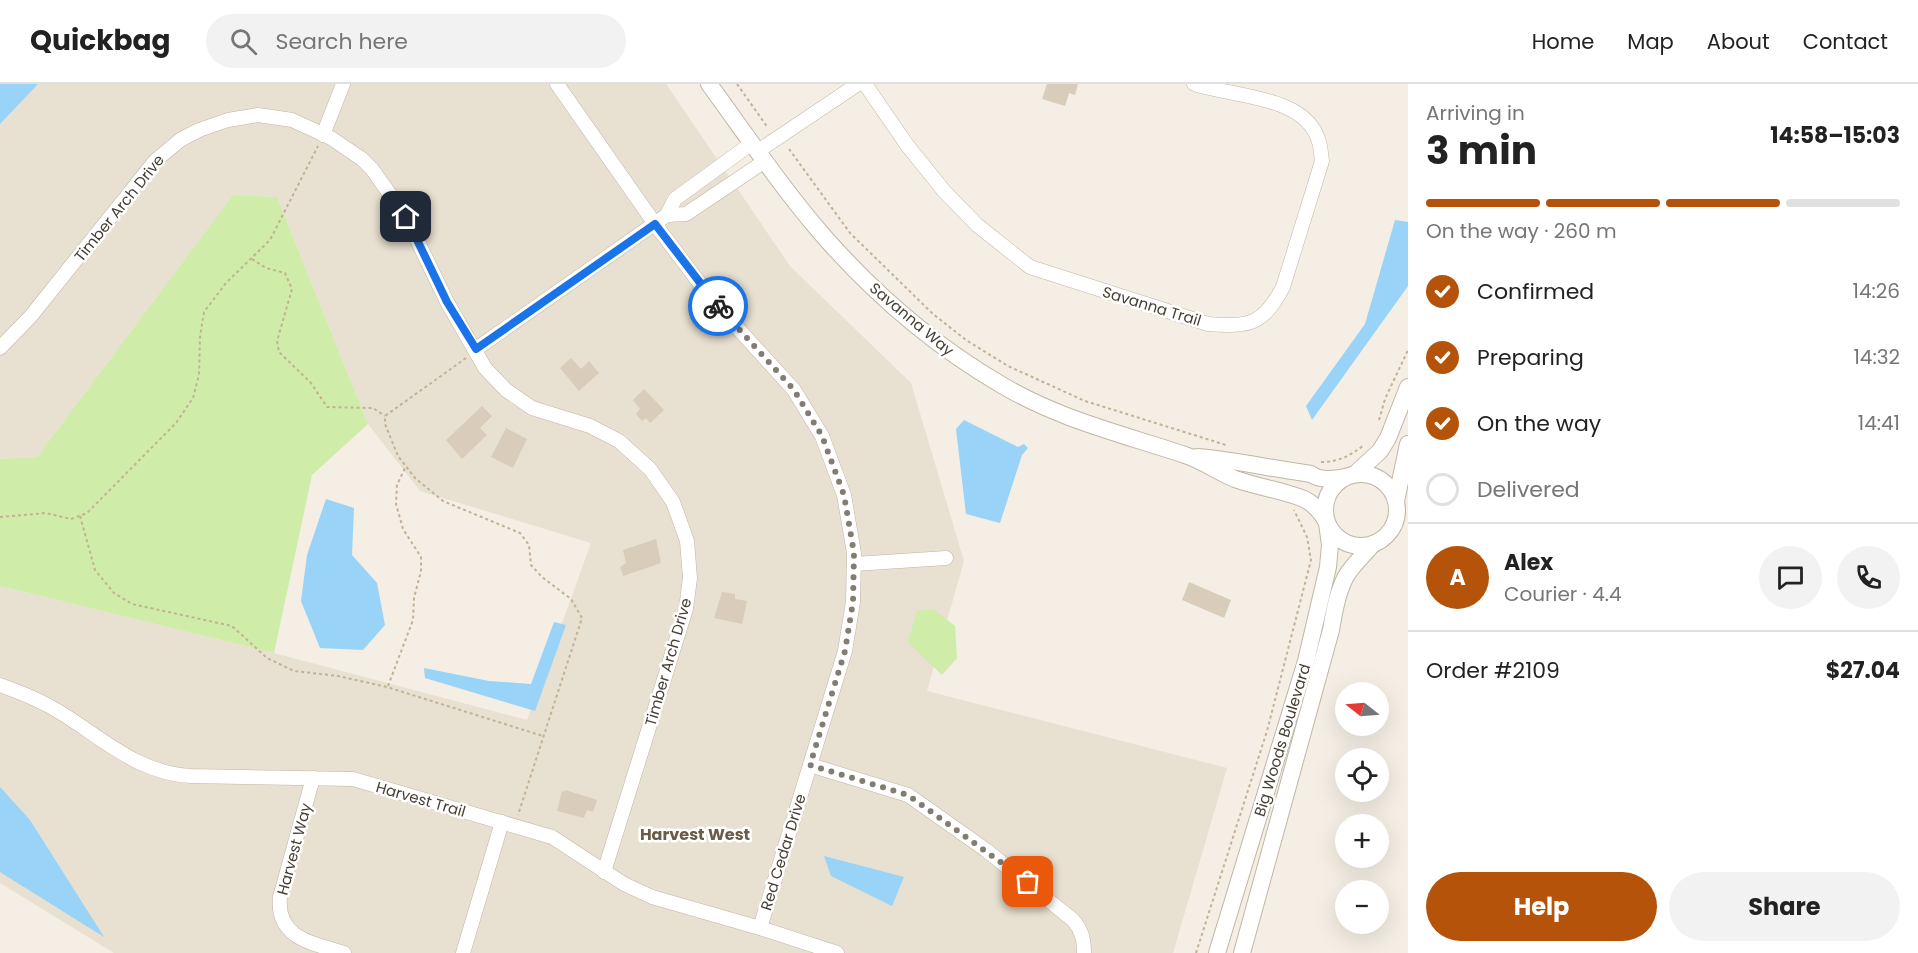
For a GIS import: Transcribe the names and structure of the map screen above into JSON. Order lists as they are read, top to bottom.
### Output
{
  "streets": {
    "street": [
      "Timber Arch Drive",
      "Savanna Trail",
      "Savanna Way",
      "Big Woods Boulevard",
      "Harvest Trail",
      "Harvest Way",
      "Red Cedar Drive"
    ]
  },
  "crossings": [
    ["Timber Arch Drive", "Harvest Trail"],
    ["Savanna Way", "Big Woods Boulevard"],
    ["Harvest Trail", "Harvest Way"],
    ["Harvest Trail", "Red Cedar Drive"]
  ],
  "districts": ["Harvest West"],
  "north": "left",
  "page": {
    "header": "Quickbag",
    "search": "Search here",
    "nav": [
      "Home",
      "Map",
      "About",
      "Contact"
    ],
    "heading": ["3 min", "Arriving in", "14:58–15:03"],
    "panel": [
      "Alex",
      "Courier · 4.4",
      "Order #2109",
      "$27.04"
    ],
    "bar": "On the way · 260 m",
    "list": [
      ["Confirmed", "14:26"],
      ["Preparing", "14:32"],
      ["On the way", "14:41"],
      "Delivered"
    ],
    "round": "A",
    "map_buttons": ["+", "−"],
    "buttons": ["Help", "Share"]
  }
}
